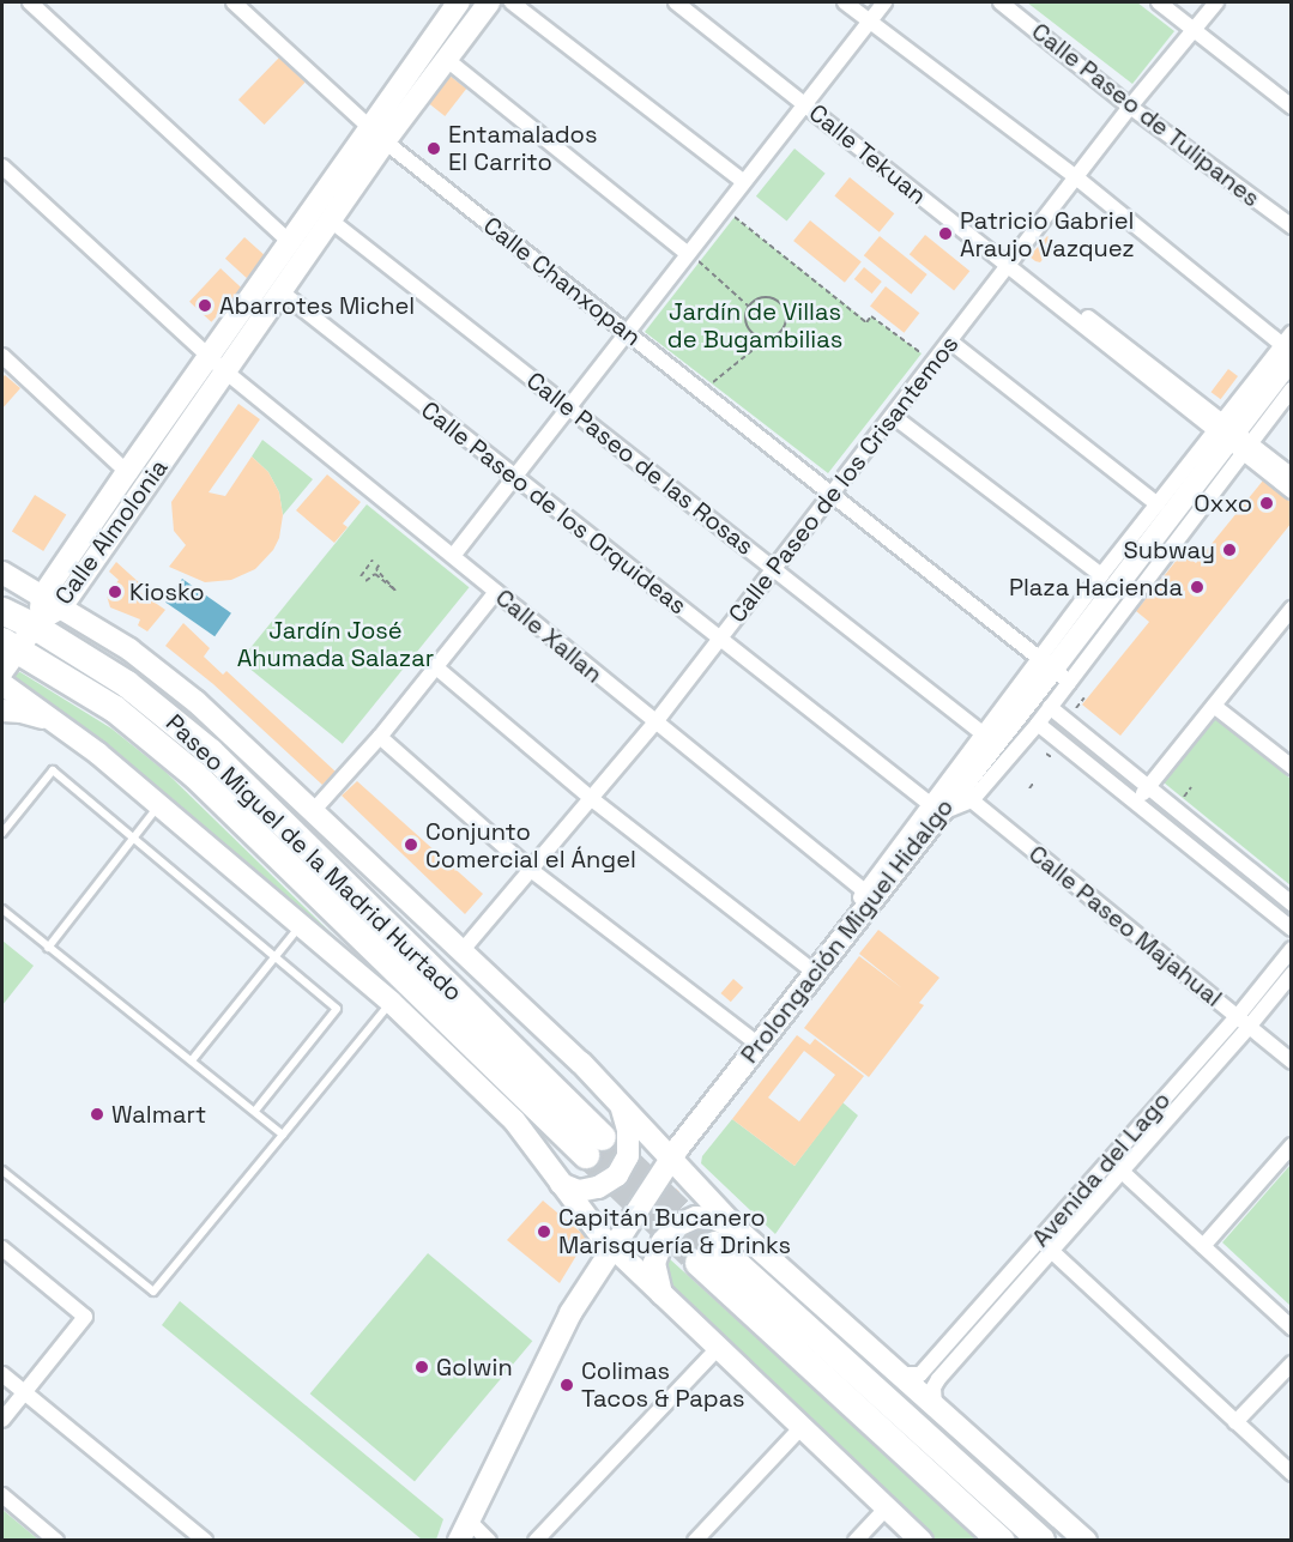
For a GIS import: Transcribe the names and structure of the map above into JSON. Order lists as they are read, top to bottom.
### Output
{
  "streets": {
    "highway": ["Paseo Miguel de la Madrid Hurtado"],
    "street": [
      "Calle Paseo de Tulipanes",
      "Calle Tekuan",
      "Calle Chanxopan",
      "Calle Paseo de las Rosas",
      "Calle Paseo de los Crisantemos",
      "Calle Paseo de los Orquideas",
      "Calle Almolonia",
      "Calle Xallan",
      "Calle Paseo Majahual",
      "Prolongación Miguel Hidalgo",
      "Avenida del Lago"
    ]
  },
  "crossings": [
    ["Calle Paseo de Tulipanes", "Calle Paseo de los Crisantemos"],
    ["Calle Tekuan", "Calle Paseo de los Crisantemos"],
    ["Calle Tekuan", "Prolongación Miguel Hidalgo"],
    ["Calle Chanxopan", "Calle Paseo de los Crisantemos"],
    ["Calle Chanxopan", "Calle Almolonia"],
    ["Calle Chanxopan", "Prolongación Miguel Hidalgo"],
    ["Calle Paseo de las Rosas", "Calle Paseo de los Crisantemos"],
    ["Calle Paseo de las Rosas", "Calle Almolonia"],
    ["Calle Paseo de los Crisantemos", "Calle Paseo de los Orquideas"],
    ["Calle Paseo de los Crisantemos", "Calle Xallan"],
    ["Calle Paseo de los Orquideas", "Calle Almolonia"],
    ["Calle Paseo de los Orquideas", "Prolongación Miguel Hidalgo"],
    ["Calle Almolonia", "Calle Xallan"],
    ["Calle Almolonia", "Paseo Miguel de la Madrid Hurtado"],
    ["Calle Xallan", "Prolongación Miguel Hidalgo"],
    ["Calle Paseo Majahual", "Prolongación Miguel Hidalgo"],
    ["Calle Paseo Majahual", "Avenida del Lago"]
  ],
  "parks": ["Jardín de Villas de Bugambilias", "Jardín José Ahumada Salazar"],
  "places": [
    "Entamalados El Carrito",
    "Patricio Gabriel Araujo Vazquez",
    "Abarrotes Michel",
    "Oxxo",
    "Subway",
    "Plaza Hacienda",
    "Kiosko",
    "Conjunto Comercial el Ángel",
    "Walmart",
    "Capitán Bucanero Marisquería & Drinks",
    "Golwin",
    "Colimas Tacos & Papas"
  ]
}
